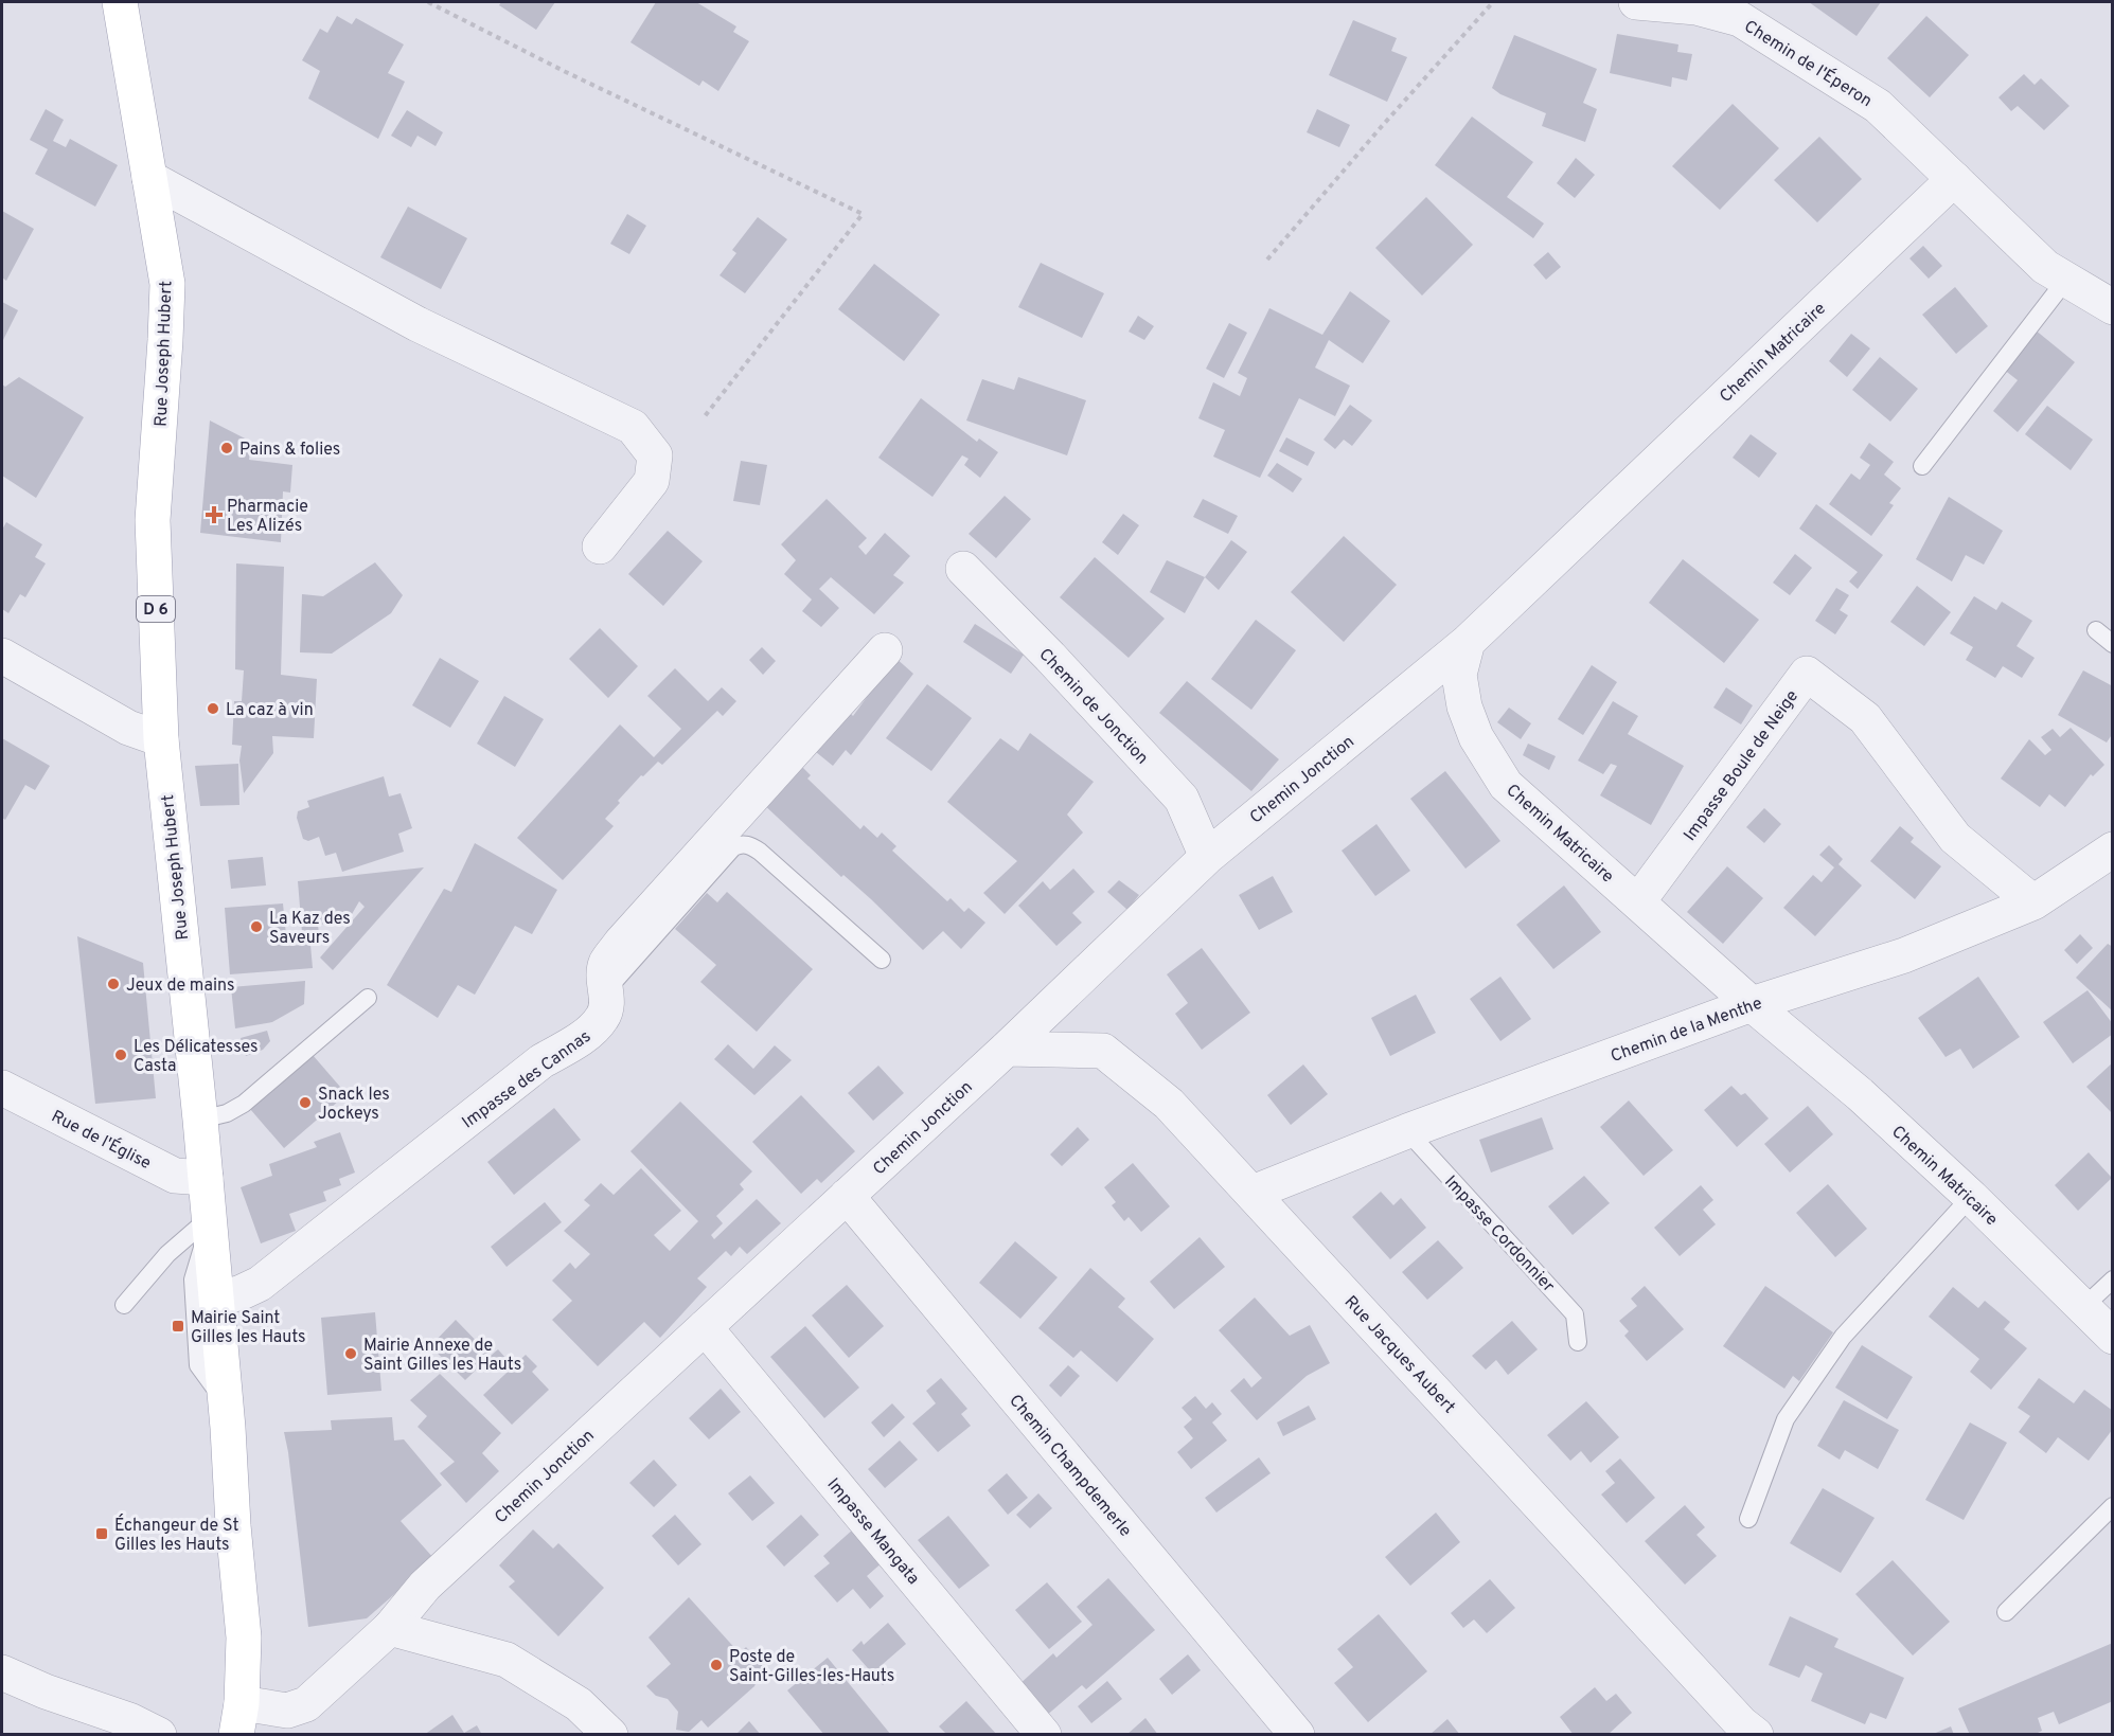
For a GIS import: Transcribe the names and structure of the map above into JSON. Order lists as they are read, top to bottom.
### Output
{
  "streets": {
    "main road": ["Rue Joseph Hubert", "D 6"],
    "street": [
      "Chemin de l'Éperon",
      "Chemin Matricaire",
      "Chemin de Jonction",
      "Impasse Boule de Neige",
      "Chemin Jonction",
      "Chemin de la Menthe",
      "Impasse des Cannas",
      "Rue de l'Église",
      "Rue Jacques Aubert",
      "Chemin Champdemerle",
      "Impasse Mangata"
    ],
    "lane": ["Impasse Cordonnier"]
  },
  "crossings": [
    ["Chemin de l'Éperon", "Chemin Matricaire"],
    ["Chemin Matricaire", "Impasse Boule de Neige"],
    ["Chemin Matricaire", "Chemin Jonction"],
    ["Chemin Matricaire", "Chemin de la Menthe"],
    ["Rue Joseph Hubert", "Chemin Jonction"],
    ["Rue Joseph Hubert", "Impasse des Cannas"],
    ["Rue Joseph Hubert", "Rue de l'Église"],
    ["Chemin de Jonction", "Chemin Jonction"],
    ["Impasse Boule de Neige", "Chemin de la Menthe"],
    ["Chemin Jonction", "Rue Jacques Aubert"],
    ["Chemin Jonction", "Chemin Champdemerle"],
    ["Chemin Jonction", "Impasse Mangata"],
    ["Chemin de la Menthe", "Impasse Cordonnier"],
    ["Chemin de la Menthe", "Rue Jacques Aubert"]
  ],
  "places": {
    "other": [
      "Pains & folies",
      "La caz à vin",
      "La Kaz des Saveurs",
      "Jeux de mains",
      "Les Délicatesses Casta",
      "Snack les Jockeys",
      "Mairie Annexe de Saint Gilles les Hauts",
      "Poste de Saint-Gilles-les-Hauts"
    ],
    "health": ["Pharmacie Les Alizés"],
    "transit": ["Mairie Saint Gilles les Hauts", "Échangeur de St Gilles les Hauts"]
  }
}
